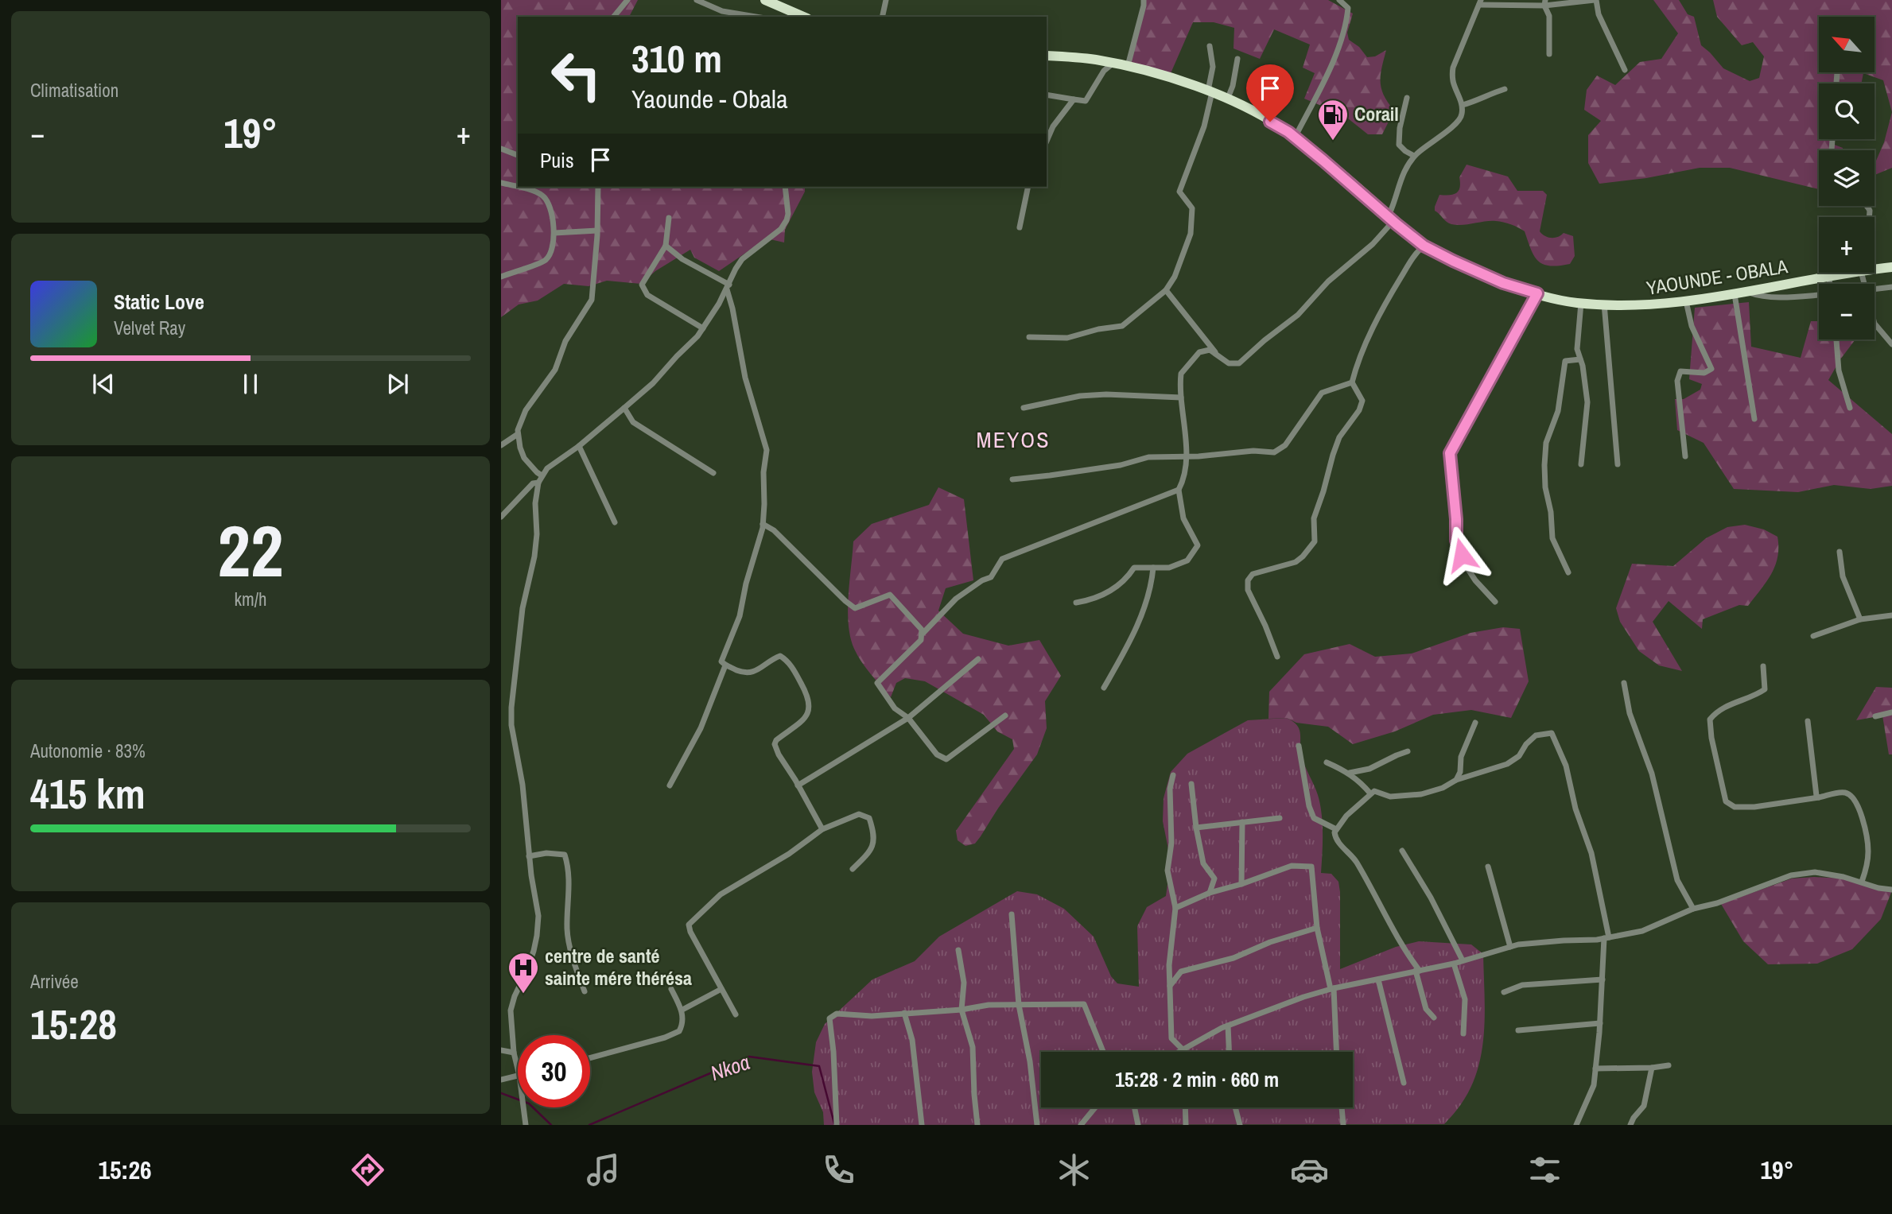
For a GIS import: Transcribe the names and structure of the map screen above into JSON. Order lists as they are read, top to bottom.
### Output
{
  "streets": {
    "highway": ["YAOUNDE - OBALA"]
  },
  "districts": ["MEYOS"],
  "water": ["Nkoa"],
  "places": {
    "fuel station": ["Corail"],
    "hospital": ["centre de santé sainte mére thérésa"]
  },
  "north": "top left",
  "page": {
    "tile": [
      "Climatisation",
      ["22", "km/h"],
      ["Autonomie · 83%", "415 km"],
      ["Arrivée", "15:28"]
    ],
    "map_buttons": ["+", "−"],
    "turn": ["310 m", "Yaounde - Obala"],
    "heat": ["−", "19°", "+"],
    "then": "Puis",
    "song": ["Static Love", "Velvet Ray"],
    "limit": "30",
    "trip": "15:28 · 2 min · 660 m",
    "tabs": ["15:26", "19°"]
  }
}
